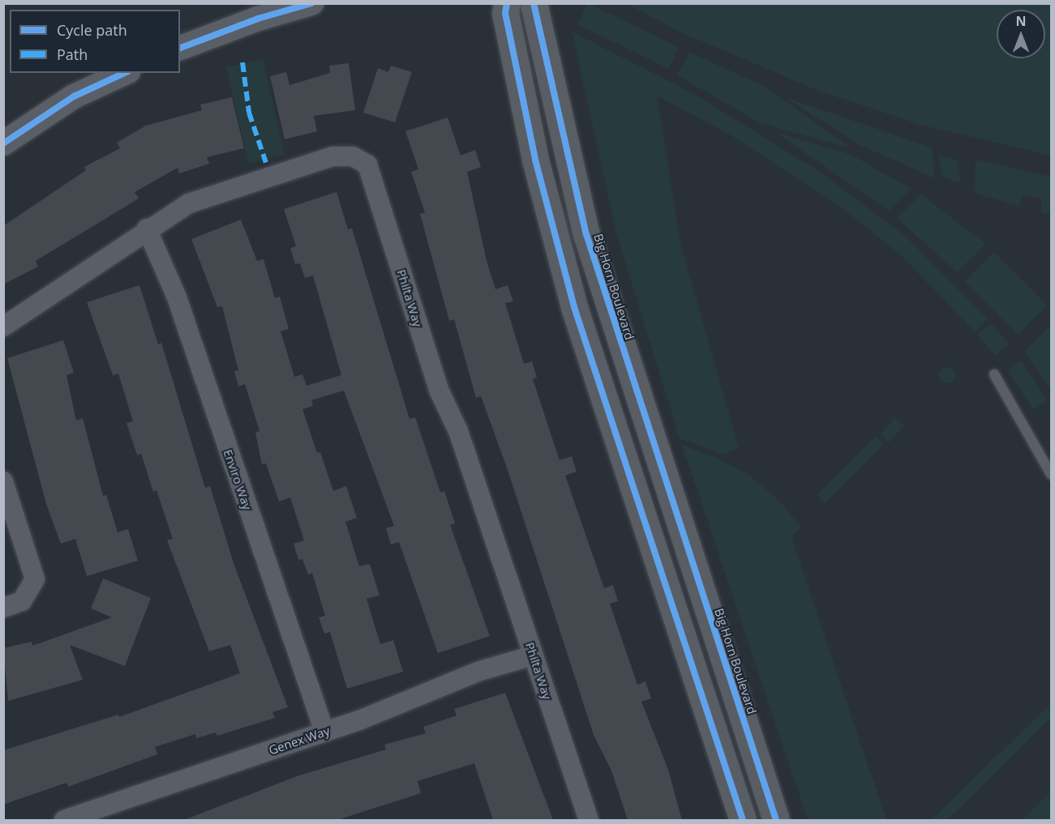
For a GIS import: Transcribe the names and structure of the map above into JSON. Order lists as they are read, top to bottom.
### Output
{
  "streets": {
    "main road": ["Big Horn Boulevard"],
    "street": ["Philta Way", "Enviro Way", "Genex Way"]
  },
  "crossings": [
    ["Philta Way", "Enviro Way"],
    ["Philta Way", "Genex Way"],
    ["Enviro Way", "Genex Way"]
  ],
  "legend": ["Cycle path", "Path"],
  "north": "top"
}
